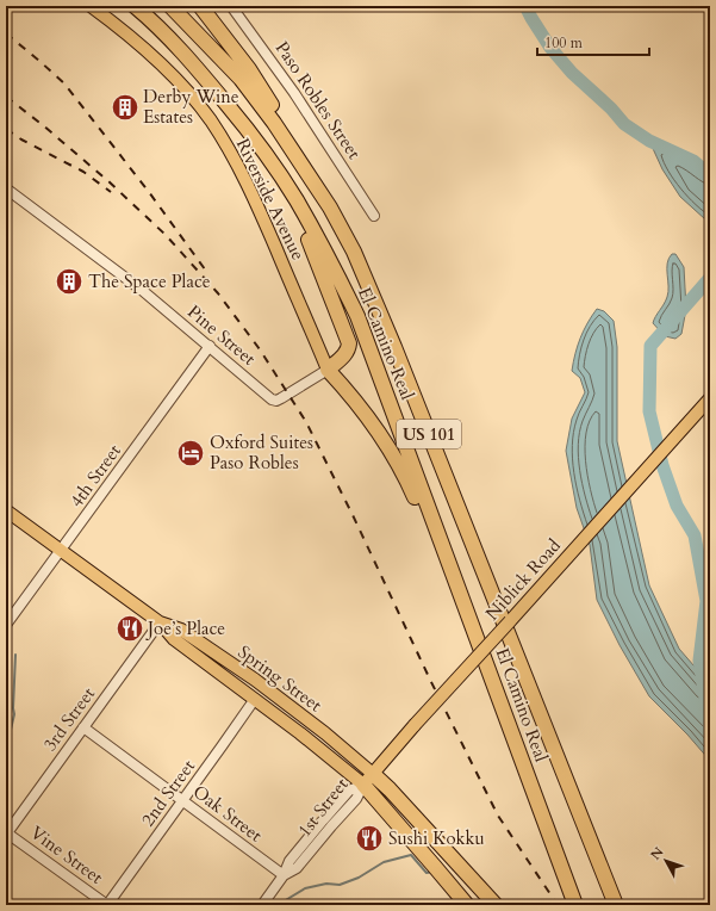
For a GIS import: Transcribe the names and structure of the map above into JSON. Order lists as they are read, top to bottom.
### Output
{
  "streets": {
    "highway": ["El Camino Real", "US 101"],
    "main road": ["Riverside Avenue", "Niblick Road", "Spring Street"],
    "street": [
      "Paso Robles Street",
      "Pine Street",
      "4th Street",
      "3rd Street",
      "2nd Street",
      "1st Street",
      "Oak Street",
      "Vine Street"
    ]
  },
  "crossings": [
    ["Riverside Avenue", "Pine Street"],
    ["Pine Street", "4th Street"],
    ["4th Street", "Spring Street"],
    ["Niblick Road", "Spring Street"],
    ["Niblick Road", "1st Street"],
    ["Spring Street", "3rd Street"],
    ["Spring Street", "2nd Street"],
    ["Spring Street", "1st Street"],
    ["3rd Street", "Oak Street"],
    ["3rd Street", "Vine Street"],
    ["2nd Street", "Oak Street"],
    ["2nd Street", "Vine Street"],
    ["1st Street", "Oak Street"]
  ],
  "places": {
    "building": ["Derby Wine Estates", "The Space Place"],
    "hotel": ["Oxford Suites Paso Robles"],
    "restaurant": ["Joe’s Place", "Sushi Kokku"]
  },
  "scale_bar": "100 m",
  "north": "top left"
}
